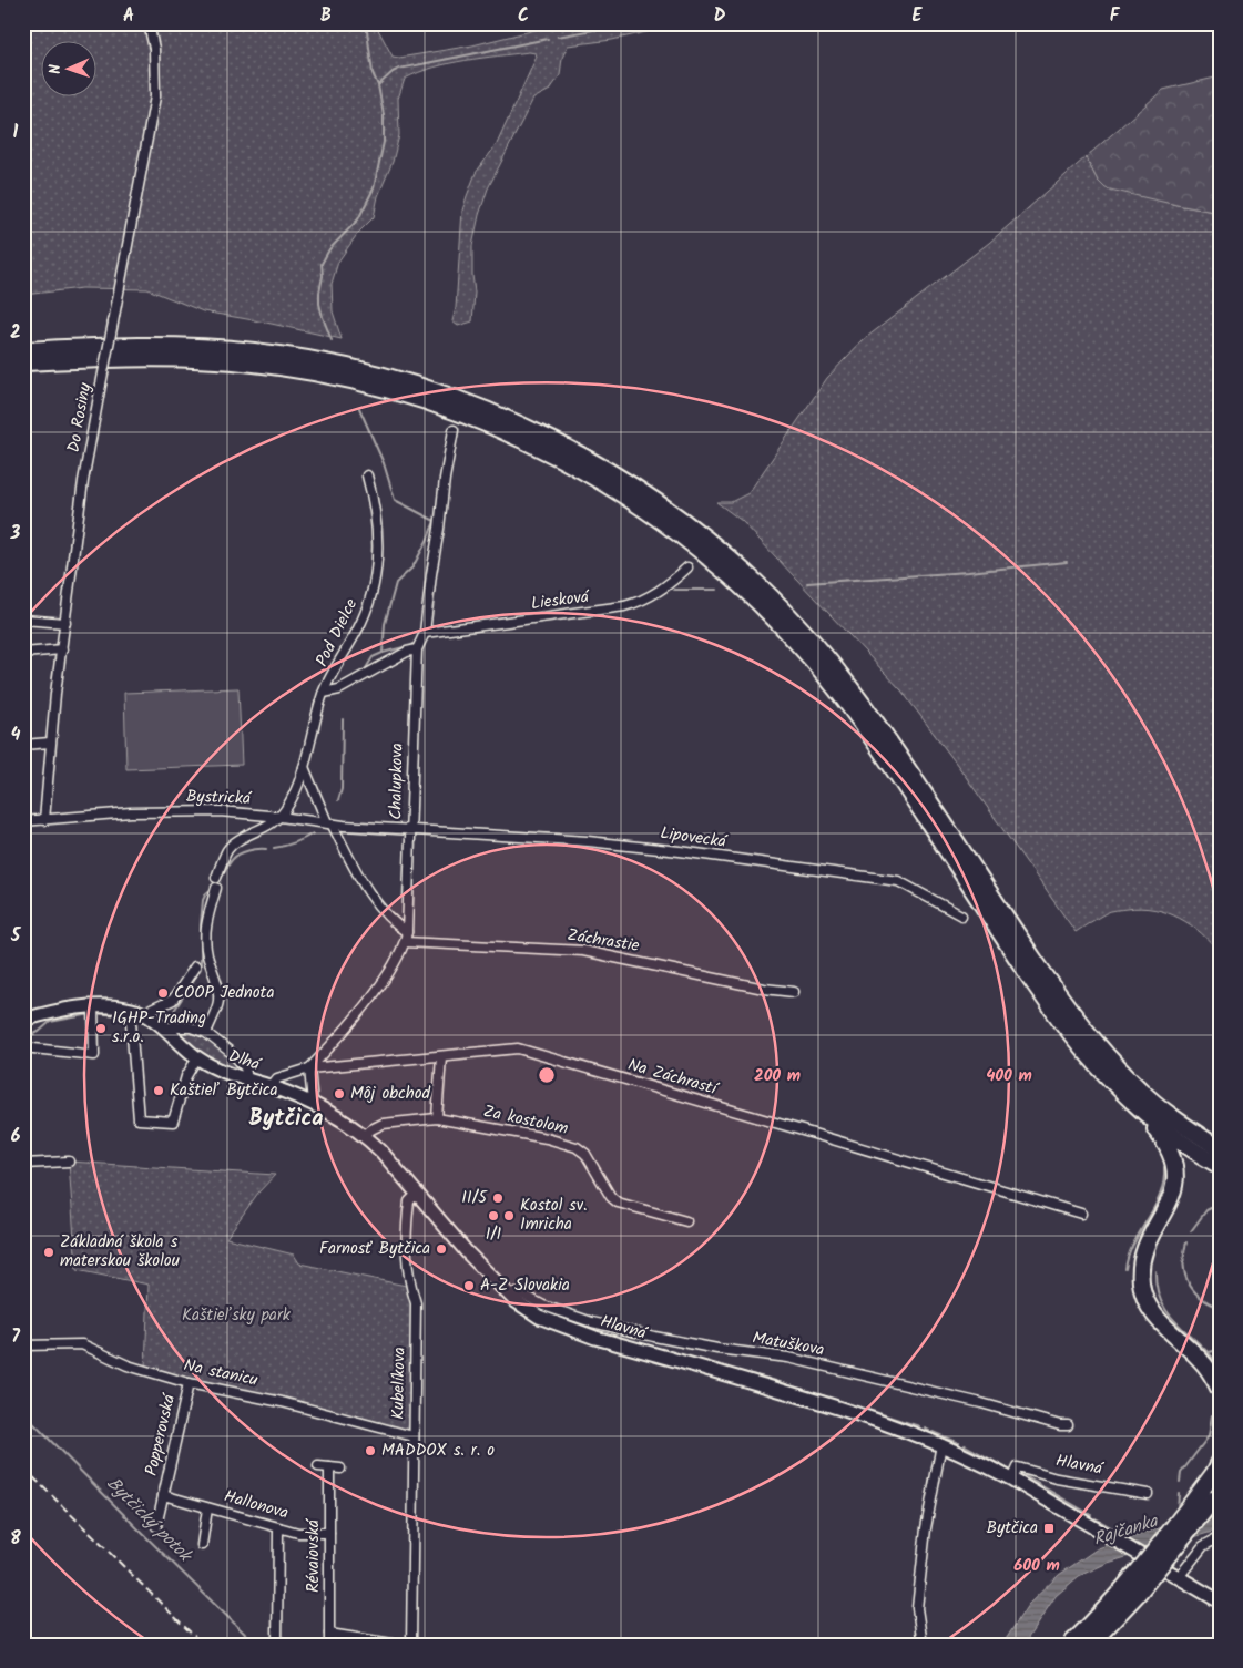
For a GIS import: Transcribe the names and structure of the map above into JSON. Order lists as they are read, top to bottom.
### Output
{
  "streets": {
    "main road": ["Dlhá", "Hlavná"],
    "street": [
      "Do Rosiny",
      "Liesková",
      "Pod Dielce",
      "Chalupkova",
      "Bystrická",
      "Lipovecká",
      "Záchrastie",
      "Na Záchrastí",
      "Za kostolom",
      "Matuškova",
      "Na stanicu",
      "Kubelíkova",
      "Popperovská",
      "Hallonova",
      "Révaiovská"
    ]
  },
  "crossings": [
    ["Do Rosiny", "Bystrická"],
    ["Liesková", "Chalupkova"],
    ["Pod Dielce", "Bystrická"],
    ["Chalupkova", "Bystrická"],
    ["Chalupkova", "Lipovecká"],
    ["Chalupkova", "Záchrastie"],
    ["Chalupkova", "Na Záchrastí"],
    ["Bystrická", "Lipovecká"],
    ["Dlhá", "Za kostolom"],
    ["Dlhá", "Hlavná"],
    ["Za kostolom", "Hlavná"],
    ["Hlavná", "Matuškova"],
    ["Hlavná", "Kubelíkova"],
    ["Na stanicu", "Kubelíkova"],
    ["Na stanicu", "Popperovská"],
    ["Popperovská", "Hallonova"],
    ["Hallonova", "Révaiovská"]
  ],
  "districts": ["Bytčica"],
  "water": ["Bytčický potok", "Rajčanka"],
  "parks": ["Kaštieľsky park"],
  "places": {
    "other": [
      "COOP Jednota",
      "IGHP-Trading s.r.o.",
      "Kaštieľ Bytčica",
      "Môj obchod",
      "II/5",
      "I/1",
      "Kostol sv. Imricha",
      "Farnosť Bytčica",
      "Základná škola s materskou školou",
      "A-Z Slovakia",
      "MADDOX s. r. o"
    ],
    "transit": ["Bytčica"]
  },
  "north": "left",
  "grid": {
    "columns": [
      "A",
      "B",
      "C",
      "D",
      "E",
      "F"
    ],
    "rows": [
      "1",
      "2",
      "3",
      "4",
      "5",
      "6",
      "7",
      "8"
    ]
  },
  "rings": ["200 m", "400 m", "600 m"]
}
